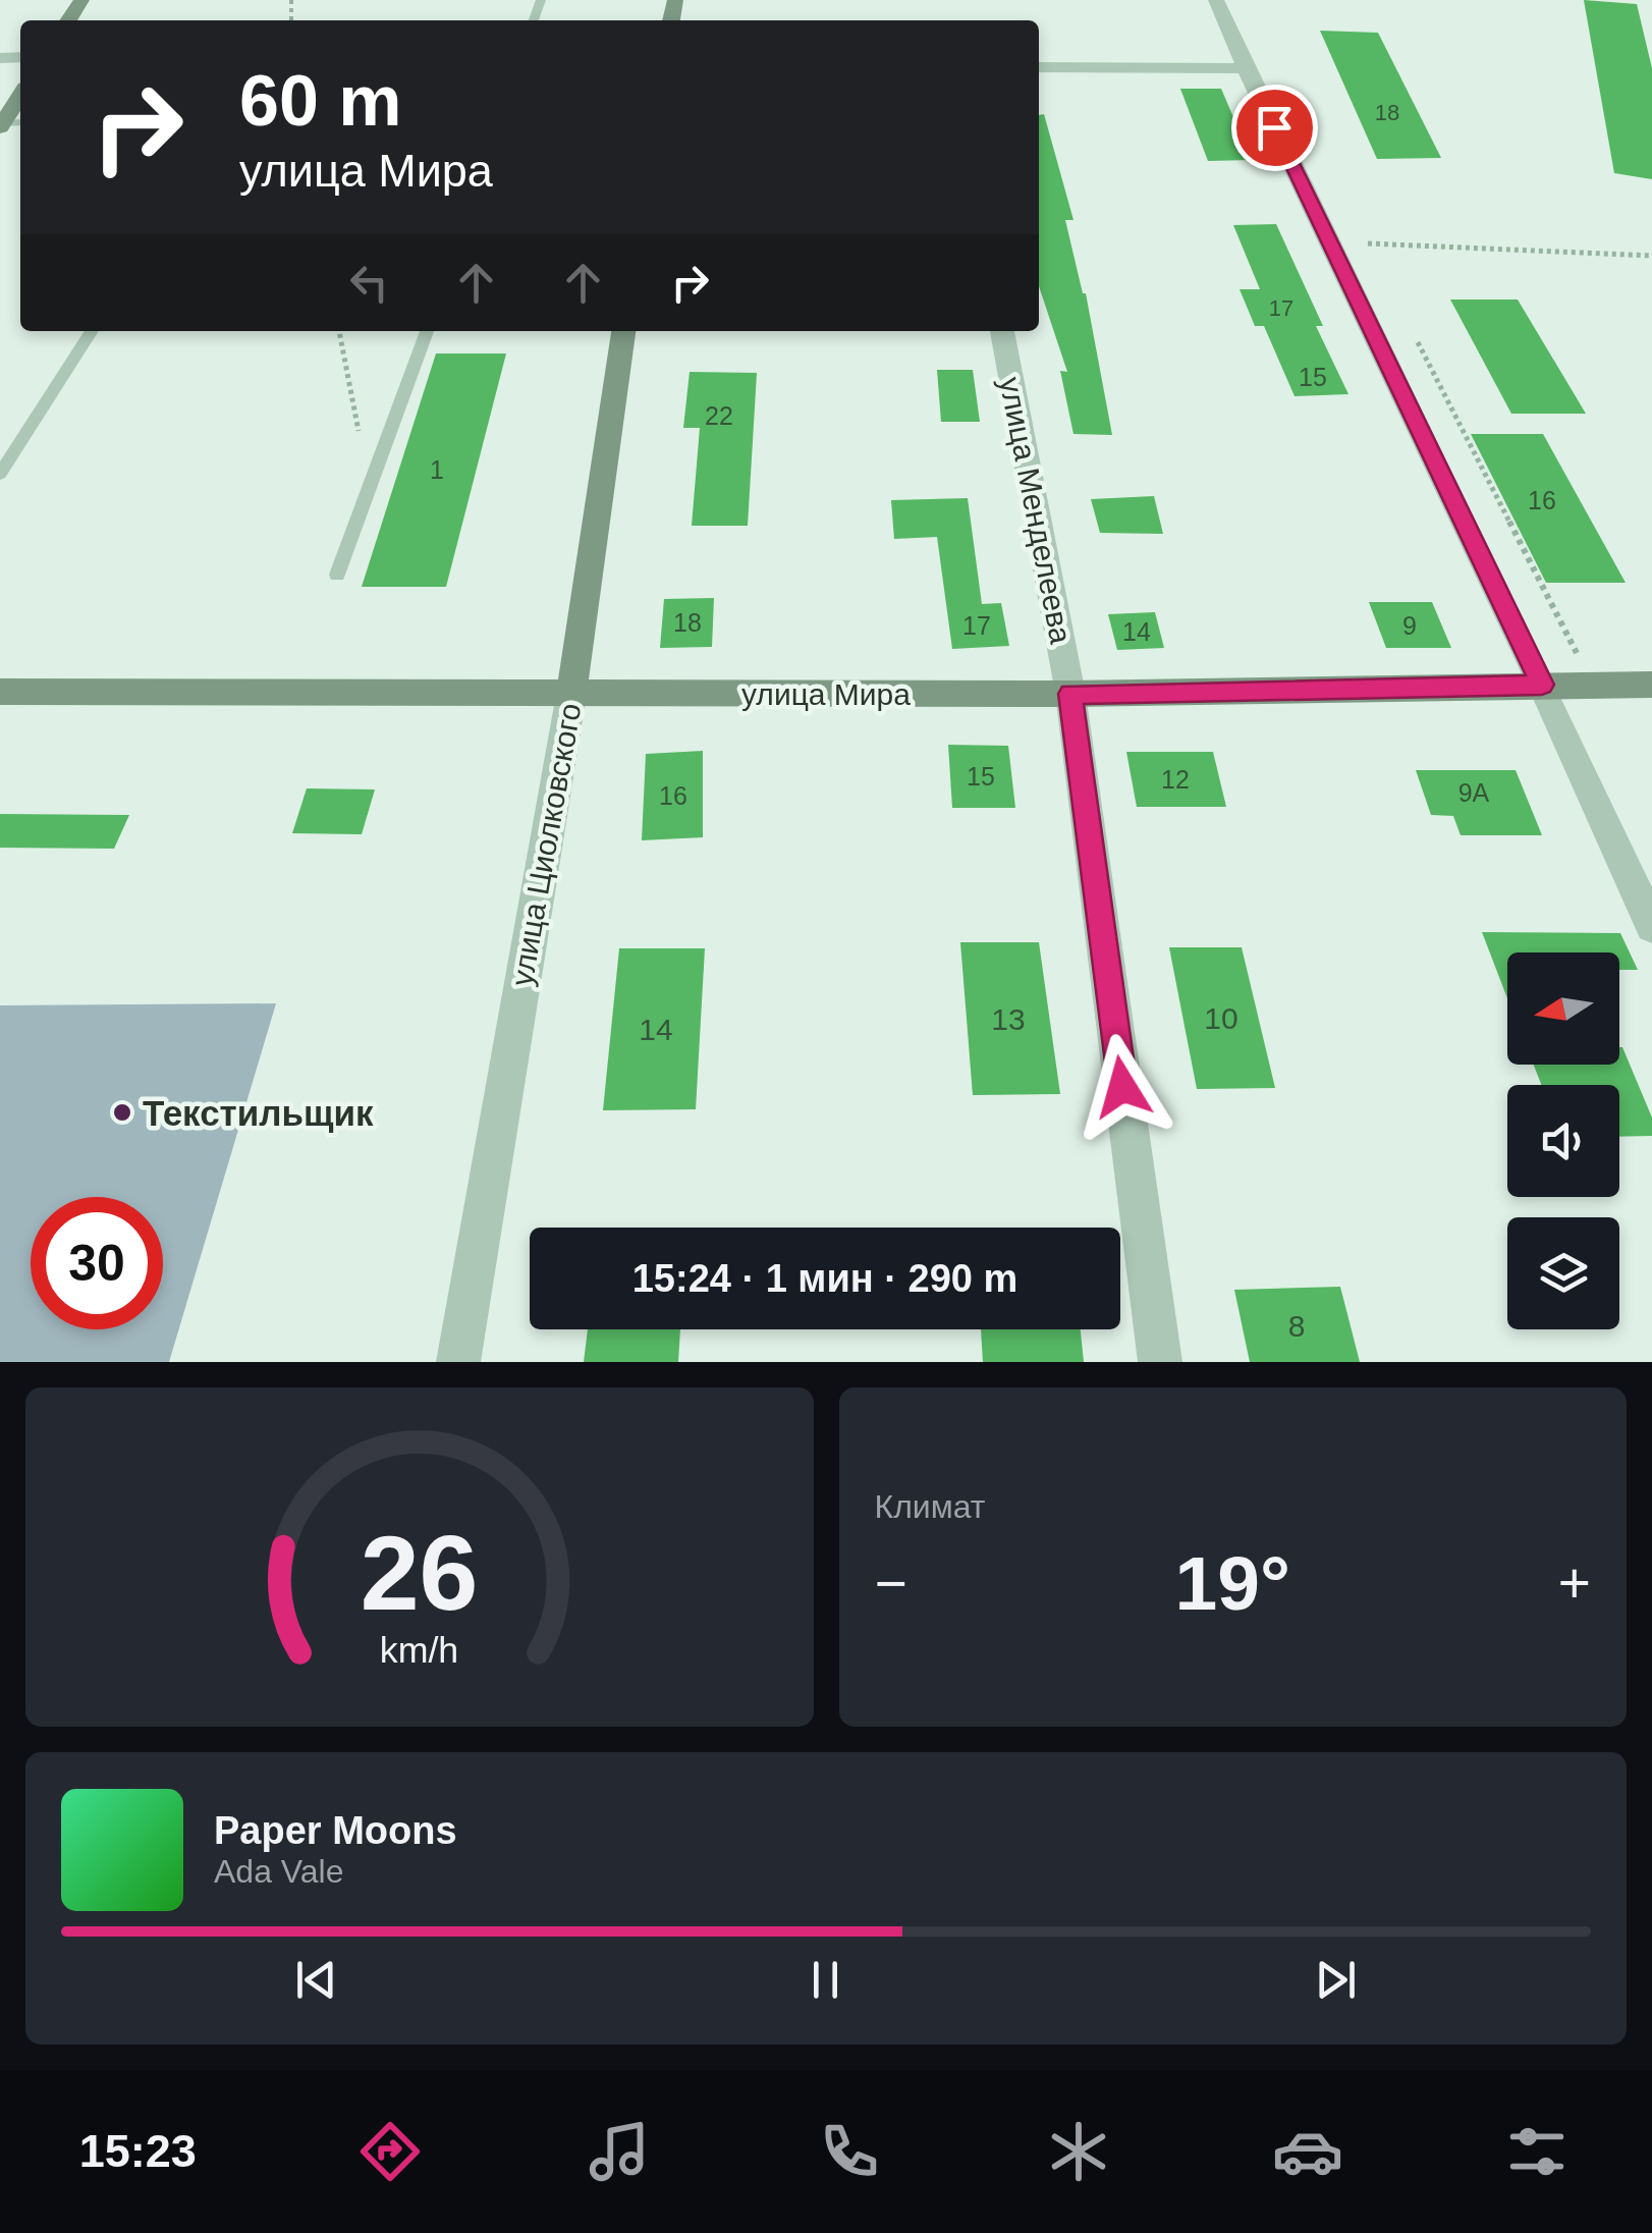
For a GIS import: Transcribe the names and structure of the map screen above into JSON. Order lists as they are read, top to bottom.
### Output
{
  "streets": {
    "street": ["улица Менделеева", "улица Мира", "улица Циолковского"]
  },
  "crossings": [
    ["улица Менделеева", "улица Мира"],
    ["улица Мира", "улица Циолковского"]
  ],
  "places": ["Текстильщик"],
  "house_numbers": [
    "18",
    "17",
    "15",
    "22",
    "1",
    "16",
    "18",
    "17",
    "9",
    "14",
    "15",
    "12",
    "9А",
    "16",
    "10",
    "13",
    "14",
    "8"
  ],
  "north": "left",
  "page": {
    "turn": ["60 m", "улица Мира"],
    "limit": "30",
    "trip": "15:24 · 1 мин · 290 m",
    "tile": "Климат",
    "heat": ["−", "19°", "+"],
    "song": ["Paper Moons", "Ada Vale"],
    "tabs": "15:23",
    "gauge": ["26", "km/h"]
  }
}
